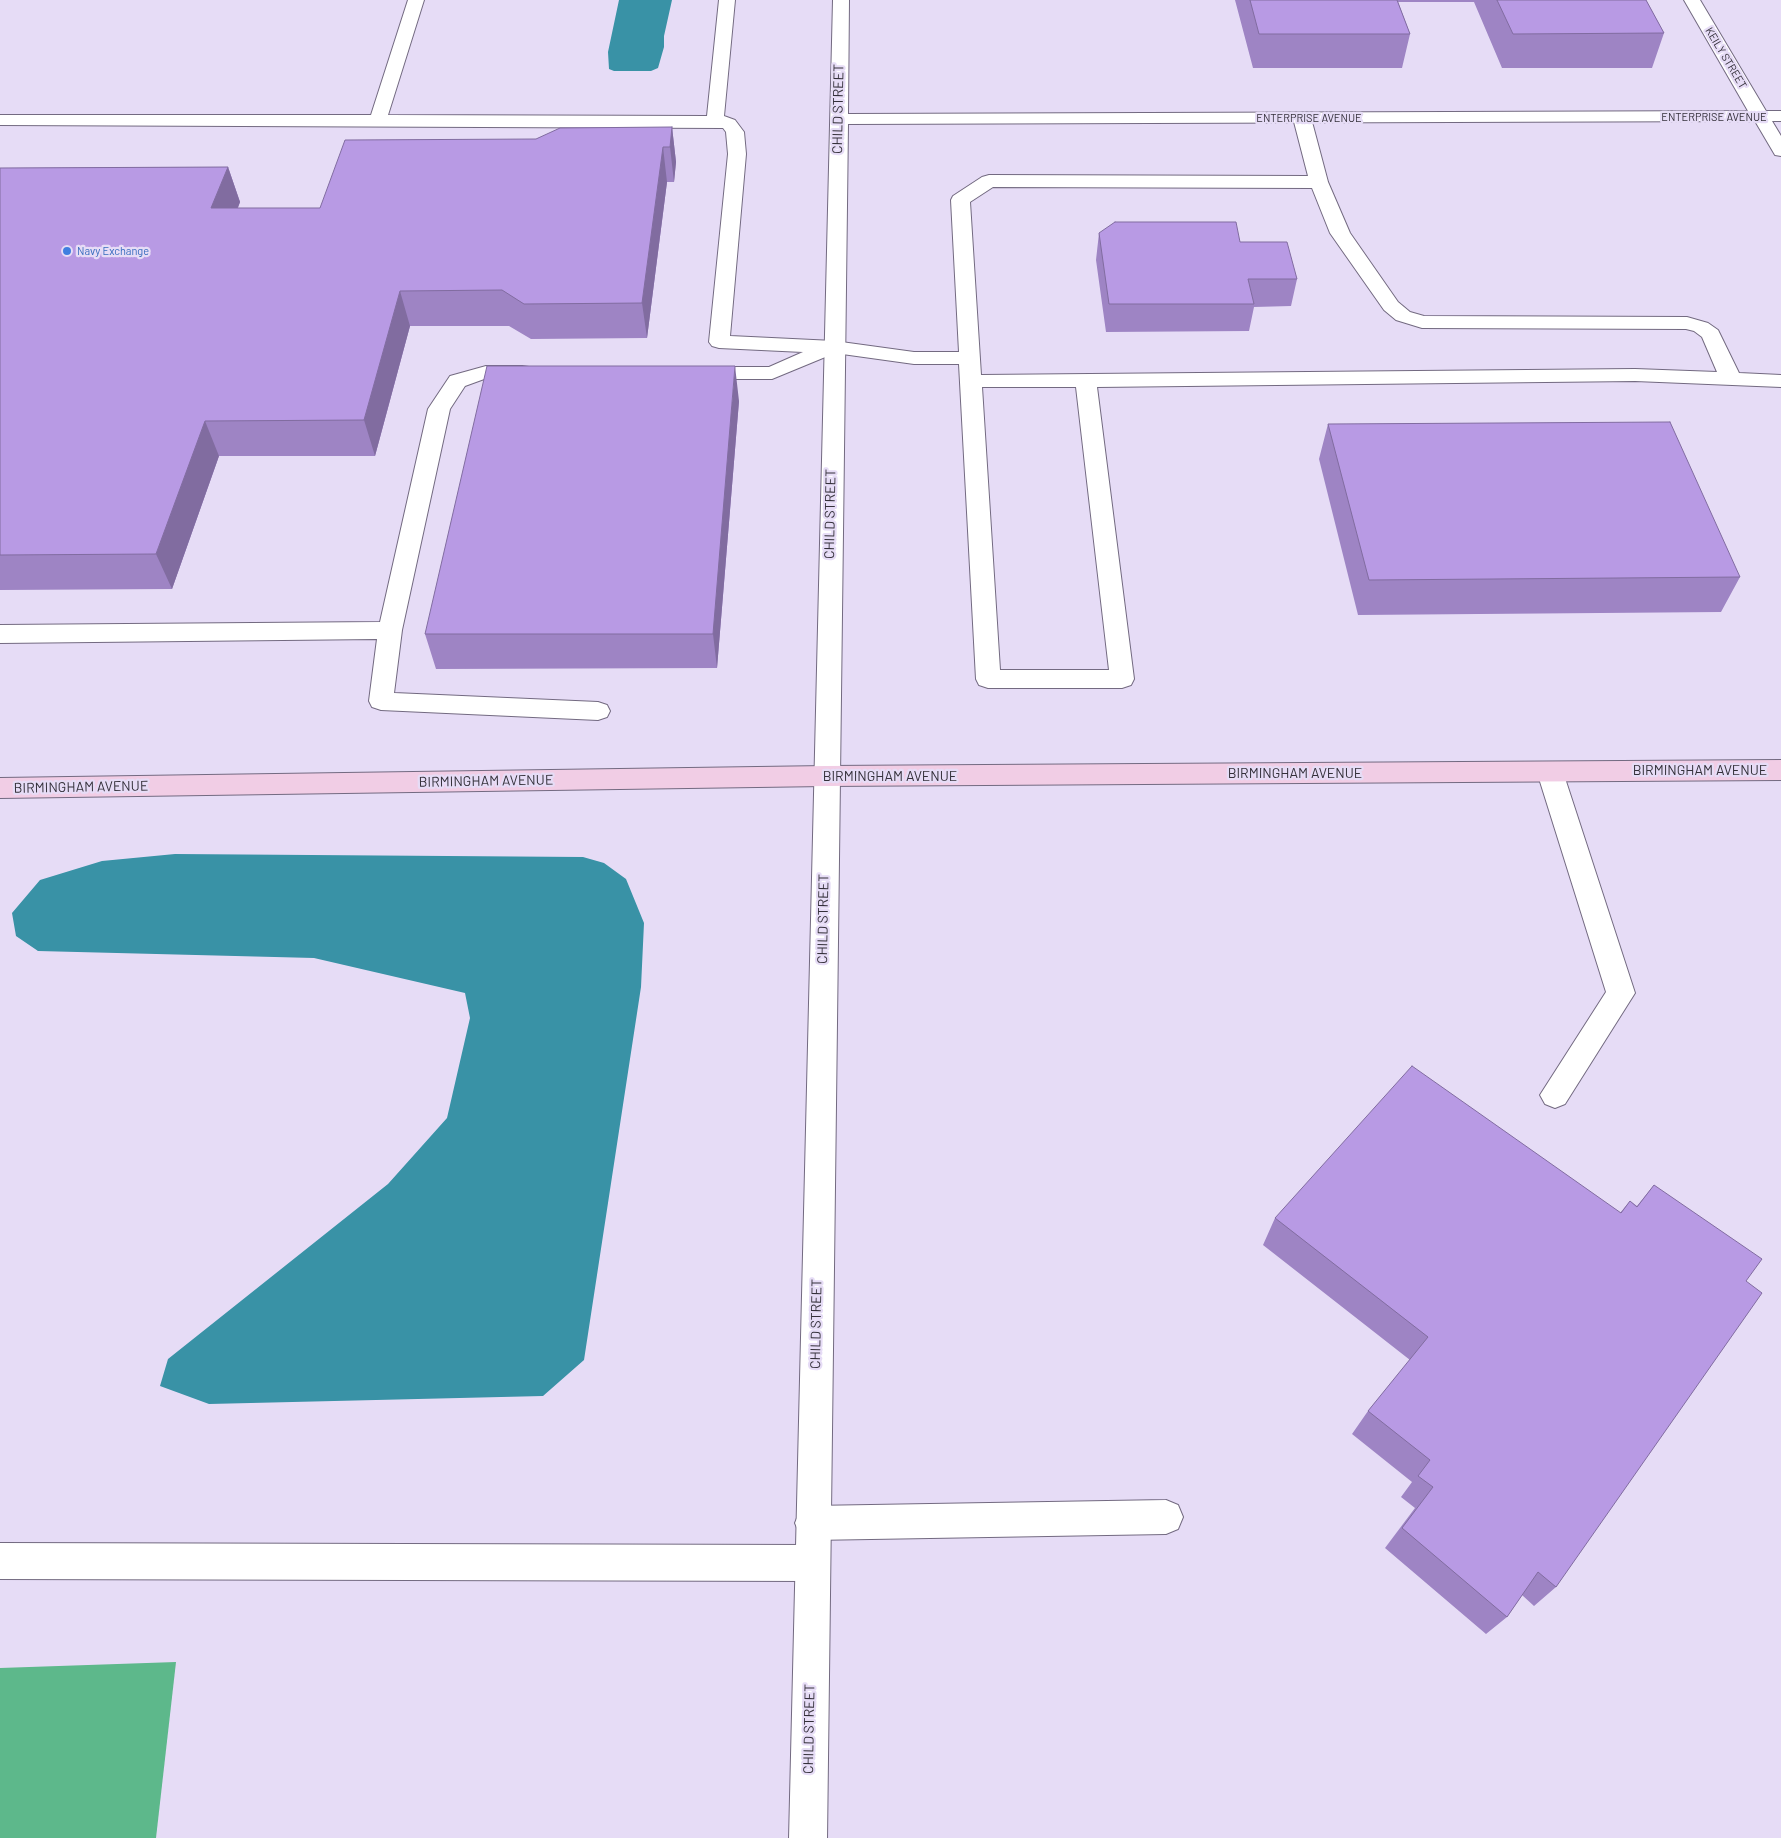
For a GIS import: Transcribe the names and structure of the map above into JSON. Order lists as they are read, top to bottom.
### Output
{
  "streets": {
    "main road": ["BIRMINGHAM AVENUE"],
    "street": ["KEILY STREET", "CHILD STREET", "ENTERPRISE AVENUE"]
  },
  "crossings": [
    ["KEILY STREET", "ENTERPRISE AVENUE"],
    ["CHILD STREET", "ENTERPRISE AVENUE"],
    ["CHILD STREET", "BIRMINGHAM AVENUE"]
  ],
  "places": ["Navy Exchange"]
}
